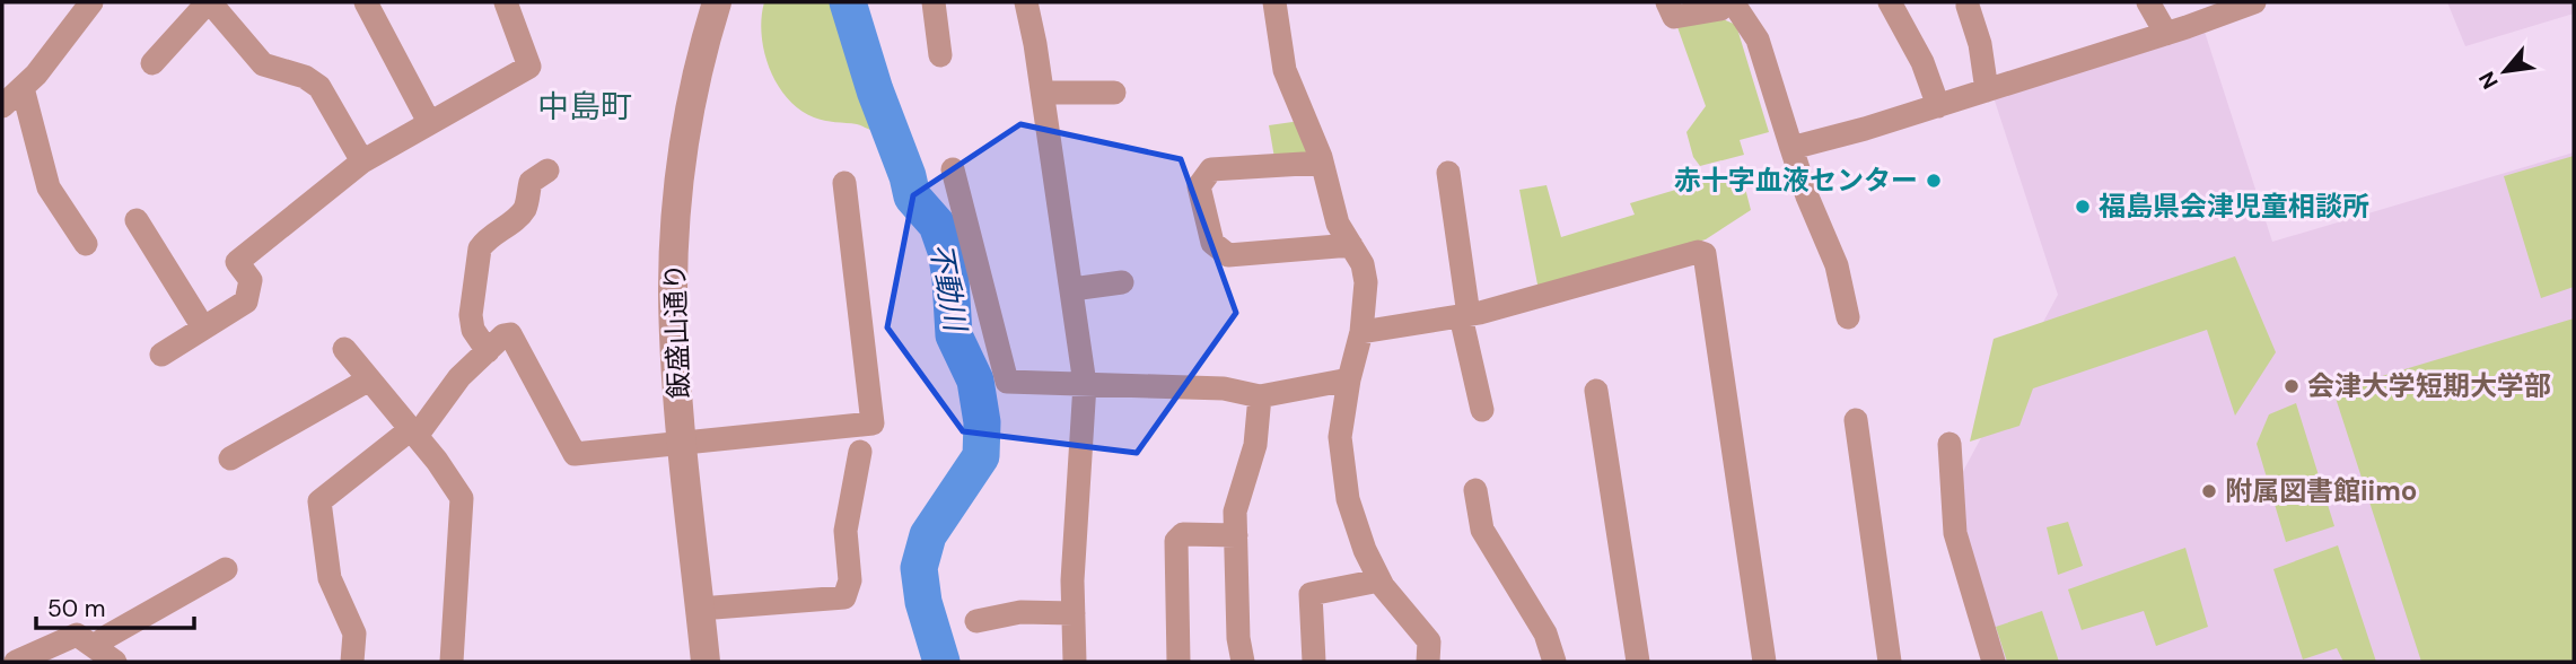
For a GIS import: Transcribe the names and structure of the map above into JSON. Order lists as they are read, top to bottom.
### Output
{
  "streets": {
    "street": ["飯盛山通り"]
  },
  "districts": ["中島町"],
  "water": ["不動川"],
  "places": [
    "赤十字血液センター",
    "福島県会津児童相談所",
    "会津大学短期大学部",
    "附属図書館iimo"
  ],
  "scale_bar": "50 m",
  "north": "bottom left"
}
